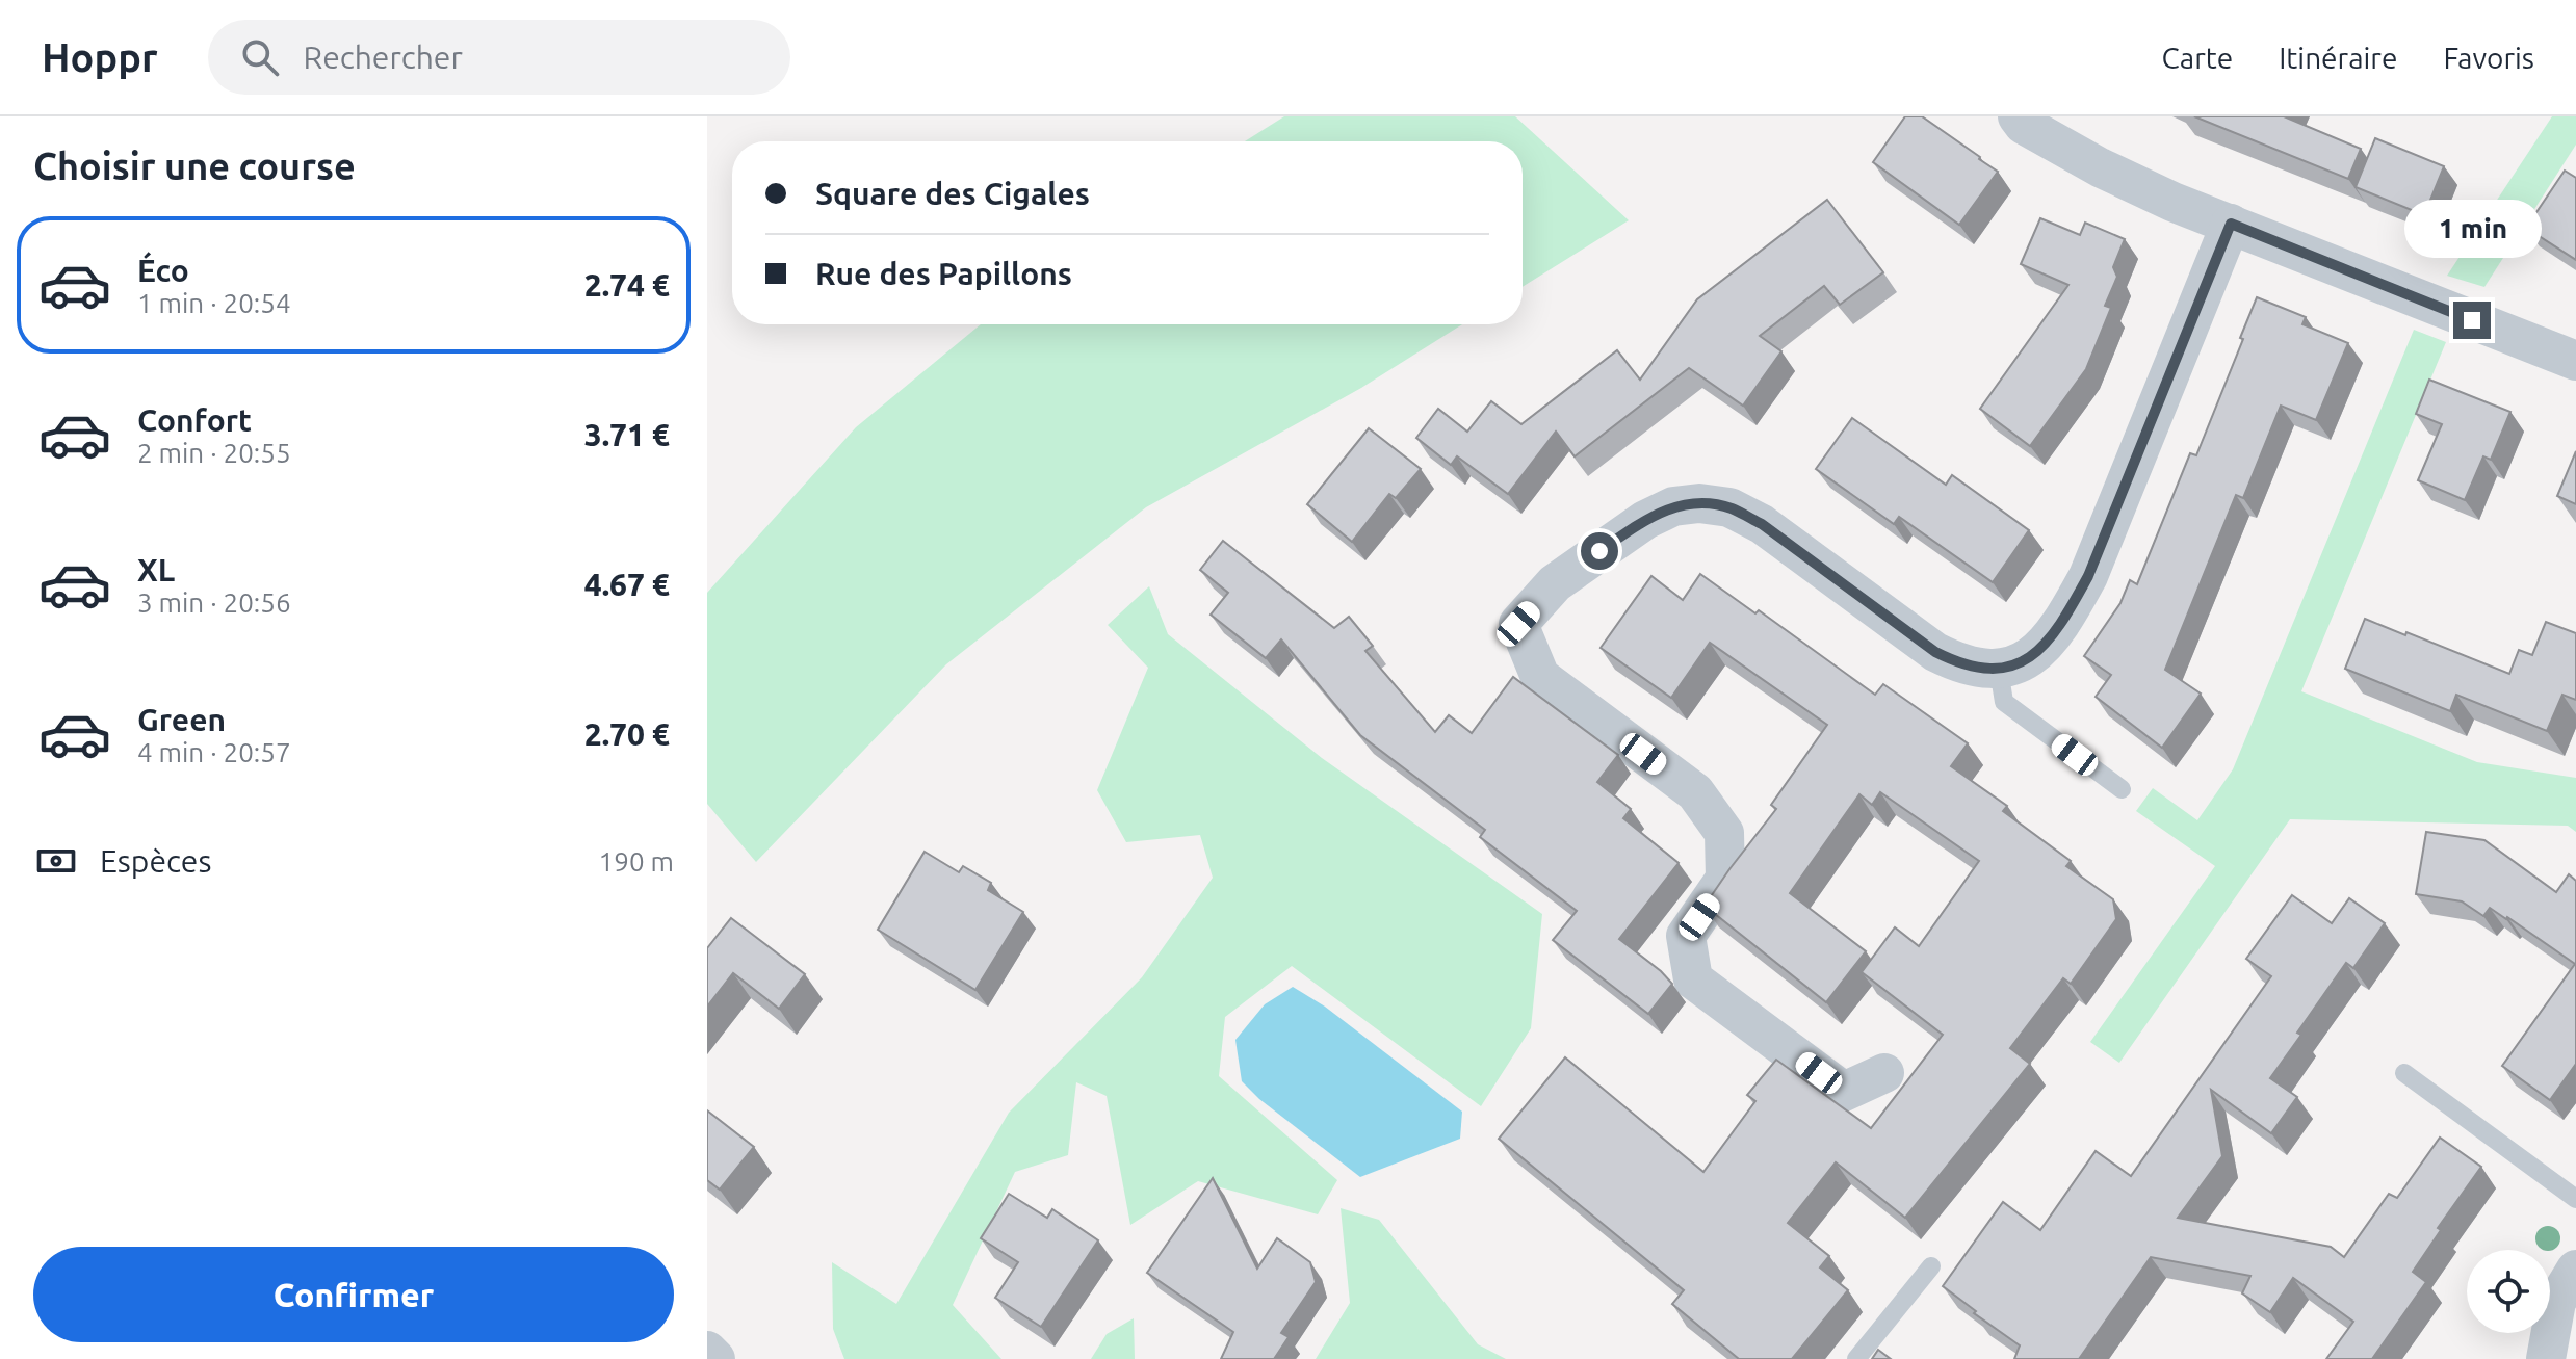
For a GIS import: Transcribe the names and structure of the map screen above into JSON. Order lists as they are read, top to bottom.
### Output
{
  "page": {
    "header": "Hoppr",
    "search": "Rechercher",
    "nav": ["Carte", "Itinéraire", "Favoris"],
    "heading": "Choisir une course",
    "banner": ["Square des Cigales", "Rue des Papillons"],
    "bubble": "1 min",
    "list": [
      {
        "name": "Éco",
        "note": "1 min · 20:54",
        "value": "2.74 €"
      },
      {
        "name": "Confort",
        "note": "2 min · 20:55",
        "value": "3.71 €"
      },
      {
        "name": "XL",
        "note": "3 min · 20:56",
        "value": "4.67 €"
      },
      {
        "name": "Green",
        "note": "4 min · 20:57",
        "value": "2.70 €"
      }
    ],
    "pay": ["Espèces", "190 m"],
    "buttons": "Confirmer"
  }
}
